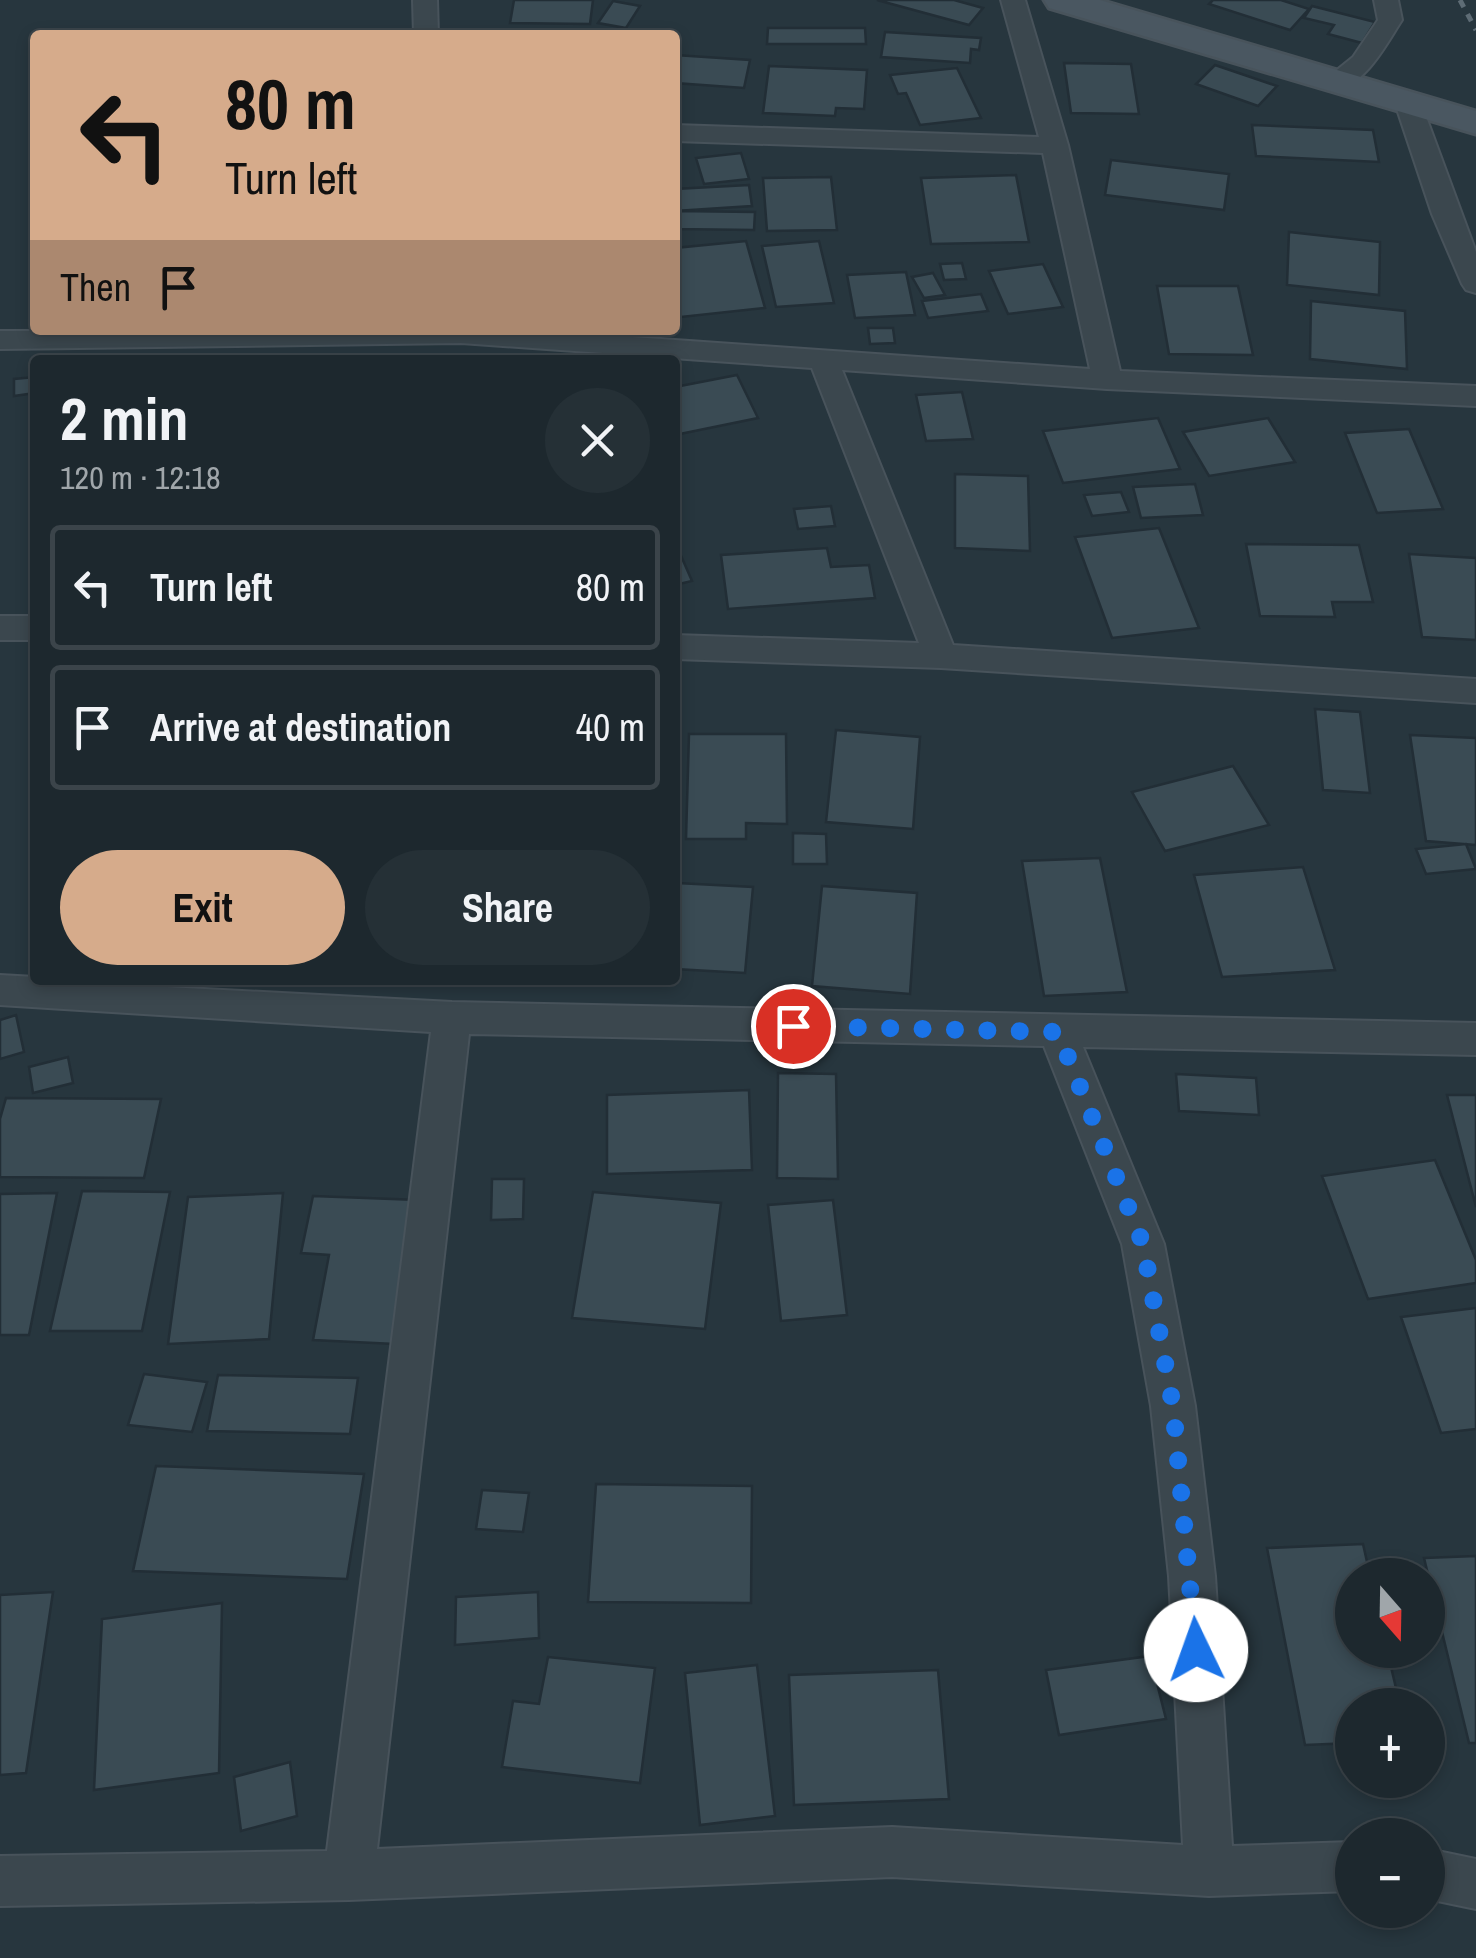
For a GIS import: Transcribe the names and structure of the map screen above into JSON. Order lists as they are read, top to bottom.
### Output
{
  "north": "bottom",
  "page": {
    "turn": ["80 m", "Turn left"],
    "then": "Then",
    "heading": ["2 min", "120 m · 12:18"],
    "list": [
      {
        "name": "Turn left",
        "value": "80 m"
      },
      {
        "name": "Arrive at destination",
        "value": "40 m"
      }
    ],
    "buttons": ["Exit", "Share"],
    "map_buttons": ["+", "−"]
  }
}
